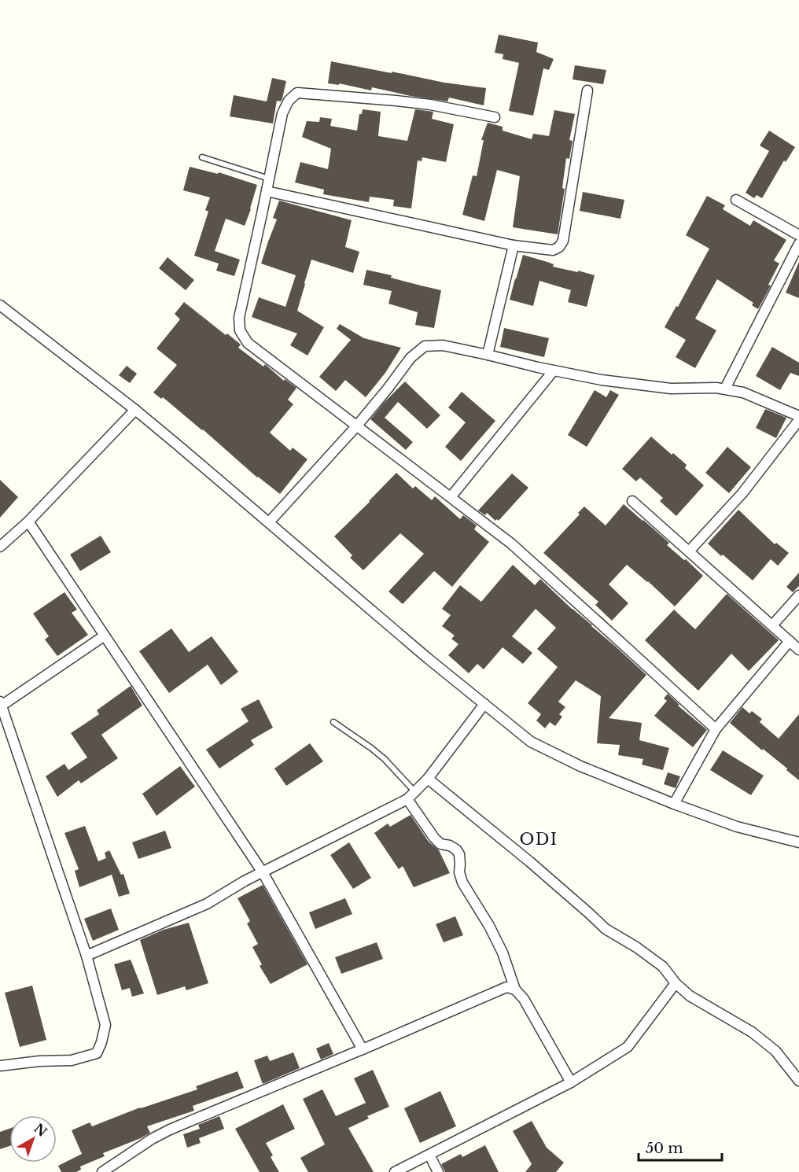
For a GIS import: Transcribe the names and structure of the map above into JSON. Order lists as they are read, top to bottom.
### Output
{
  "districts": ["ODI"],
  "scale_bar": "50 m",
  "north": "top right"
}
